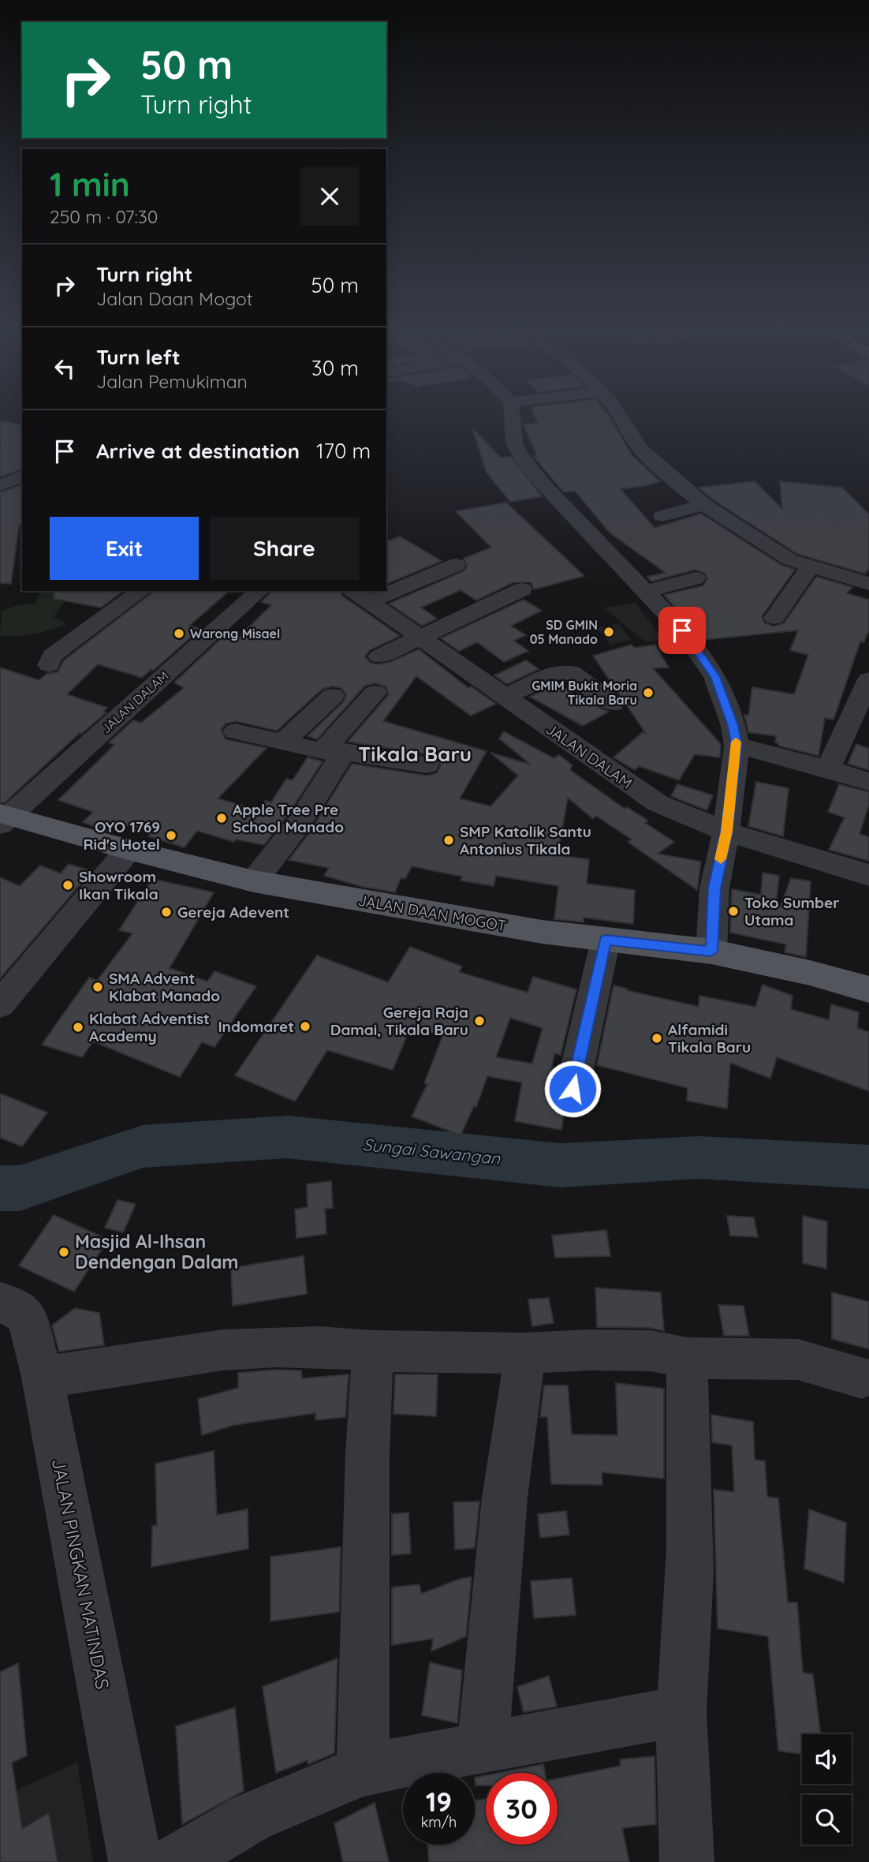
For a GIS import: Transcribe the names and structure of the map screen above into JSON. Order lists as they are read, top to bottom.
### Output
{
  "streets": {
    "main road": ["JALAN DAAN MOGOT"],
    "street": ["JALAN DALAM", "JALAN PINGKAN MATINDAS"]
  },
  "crossings": [
    ["JALAN DALAM", "JALAN DAAN MOGOT"]
  ],
  "districts": ["Tikala Baru"],
  "water": ["Sungai Sawangan"],
  "places": [
    "SD GMIN 05 Manado",
    "Warong Misael",
    "GMIM Bukit Moria Tikala Baru",
    "Apple Tree Pre School Manado",
    "OYO 1769 Rid's Hotel",
    "SMP Katolik Santu Antonius Tikala",
    "Showroom Ikan Tikala",
    "Toko Sumber Utama",
    "Gereja Adevent",
    "SMA Advent Klabat Manado",
    "Gereja Raja Damai, Tikala Baru",
    "Indomaret",
    "Klabat Adventist Academy",
    "Alfamidi Tikala Baru",
    "Masjid Al-Ihsan Dendengan Dalam"
  ],
  "page": {
    "turn": ["50 m", "Turn right"],
    "heading": ["1 min", "250 m · 07:30"],
    "list": [
      {
        "name": "Turn right",
        "note": "Jalan Daan Mogot",
        "value": "50 m"
      },
      {
        "name": "Turn left",
        "note": "Jalan Pemukiman",
        "value": "30 m"
      },
      {
        "name": "Arrive at destination",
        "value": "170 m"
      }
    ],
    "buttons": ["Exit", "Share"],
    "speed": "19 km/h",
    "limit": "30"
  }
}
